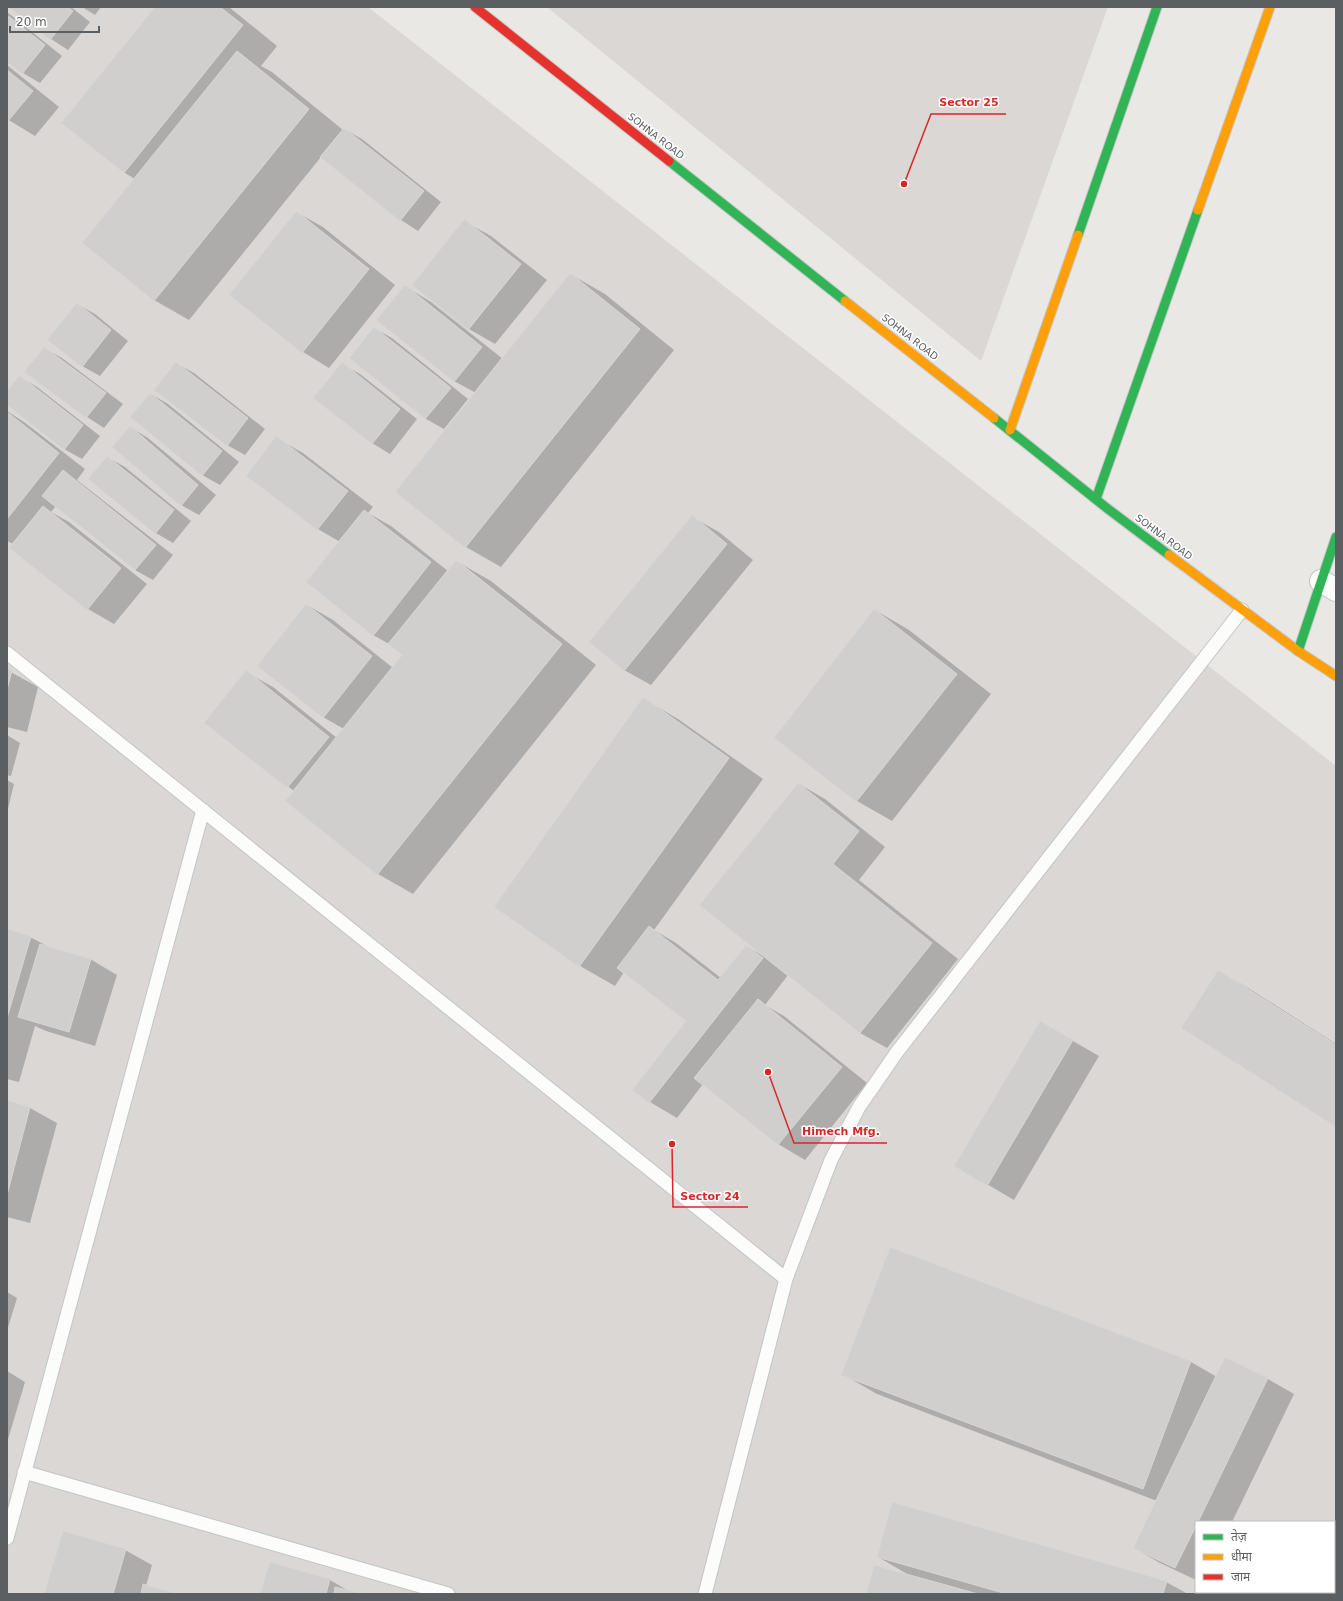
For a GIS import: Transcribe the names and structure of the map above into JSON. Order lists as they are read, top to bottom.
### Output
{
  "streets": {
    "main road": ["SOHNA ROAD"]
  },
  "places": ["Sector 25", "Himech Mfg.", "Sector 24"],
  "legend": ["तेज़", "धीमा", "जाम"],
  "scale_bar": "20 m"
}
